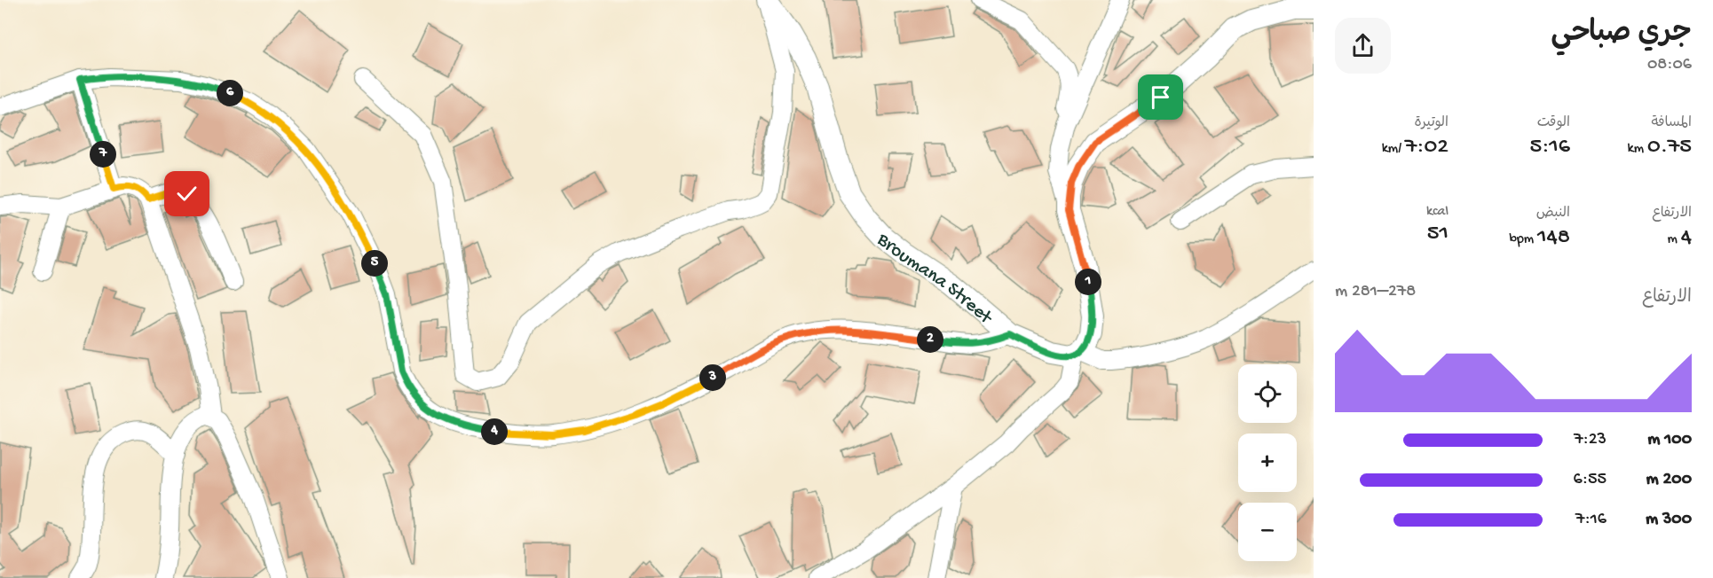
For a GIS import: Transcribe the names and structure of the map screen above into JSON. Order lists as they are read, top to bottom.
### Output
{
  "streets": {
    "street": ["Broumana Street"]
  },
  "page": {
    "heading": ["جري صباحي", "08:06"],
    "pins": [
      "6",
      "7",
      "5",
      "1",
      "2",
      "3",
      "4"
    ],
    "stats": [
      ["المسافة", "0.75 km"],
      ["الوقت", "5:16"],
      ["الوتيرة", "7:02 /km"],
      ["الارتفاع", "4 m"],
      ["النبض", "148 bpm"],
      ["kcal", "51"]
    ],
    "chart": ["الارتفاع", "278–281 m"],
    "map_buttons": ["+", "−"],
    "list": [
      {
        "name": "100 m",
        "note": "7:23"
      },
      {
        "name": "200 m",
        "note": "6:55"
      },
      {
        "name": "300 m",
        "note": "7:16"
      }
    ]
  }
}
